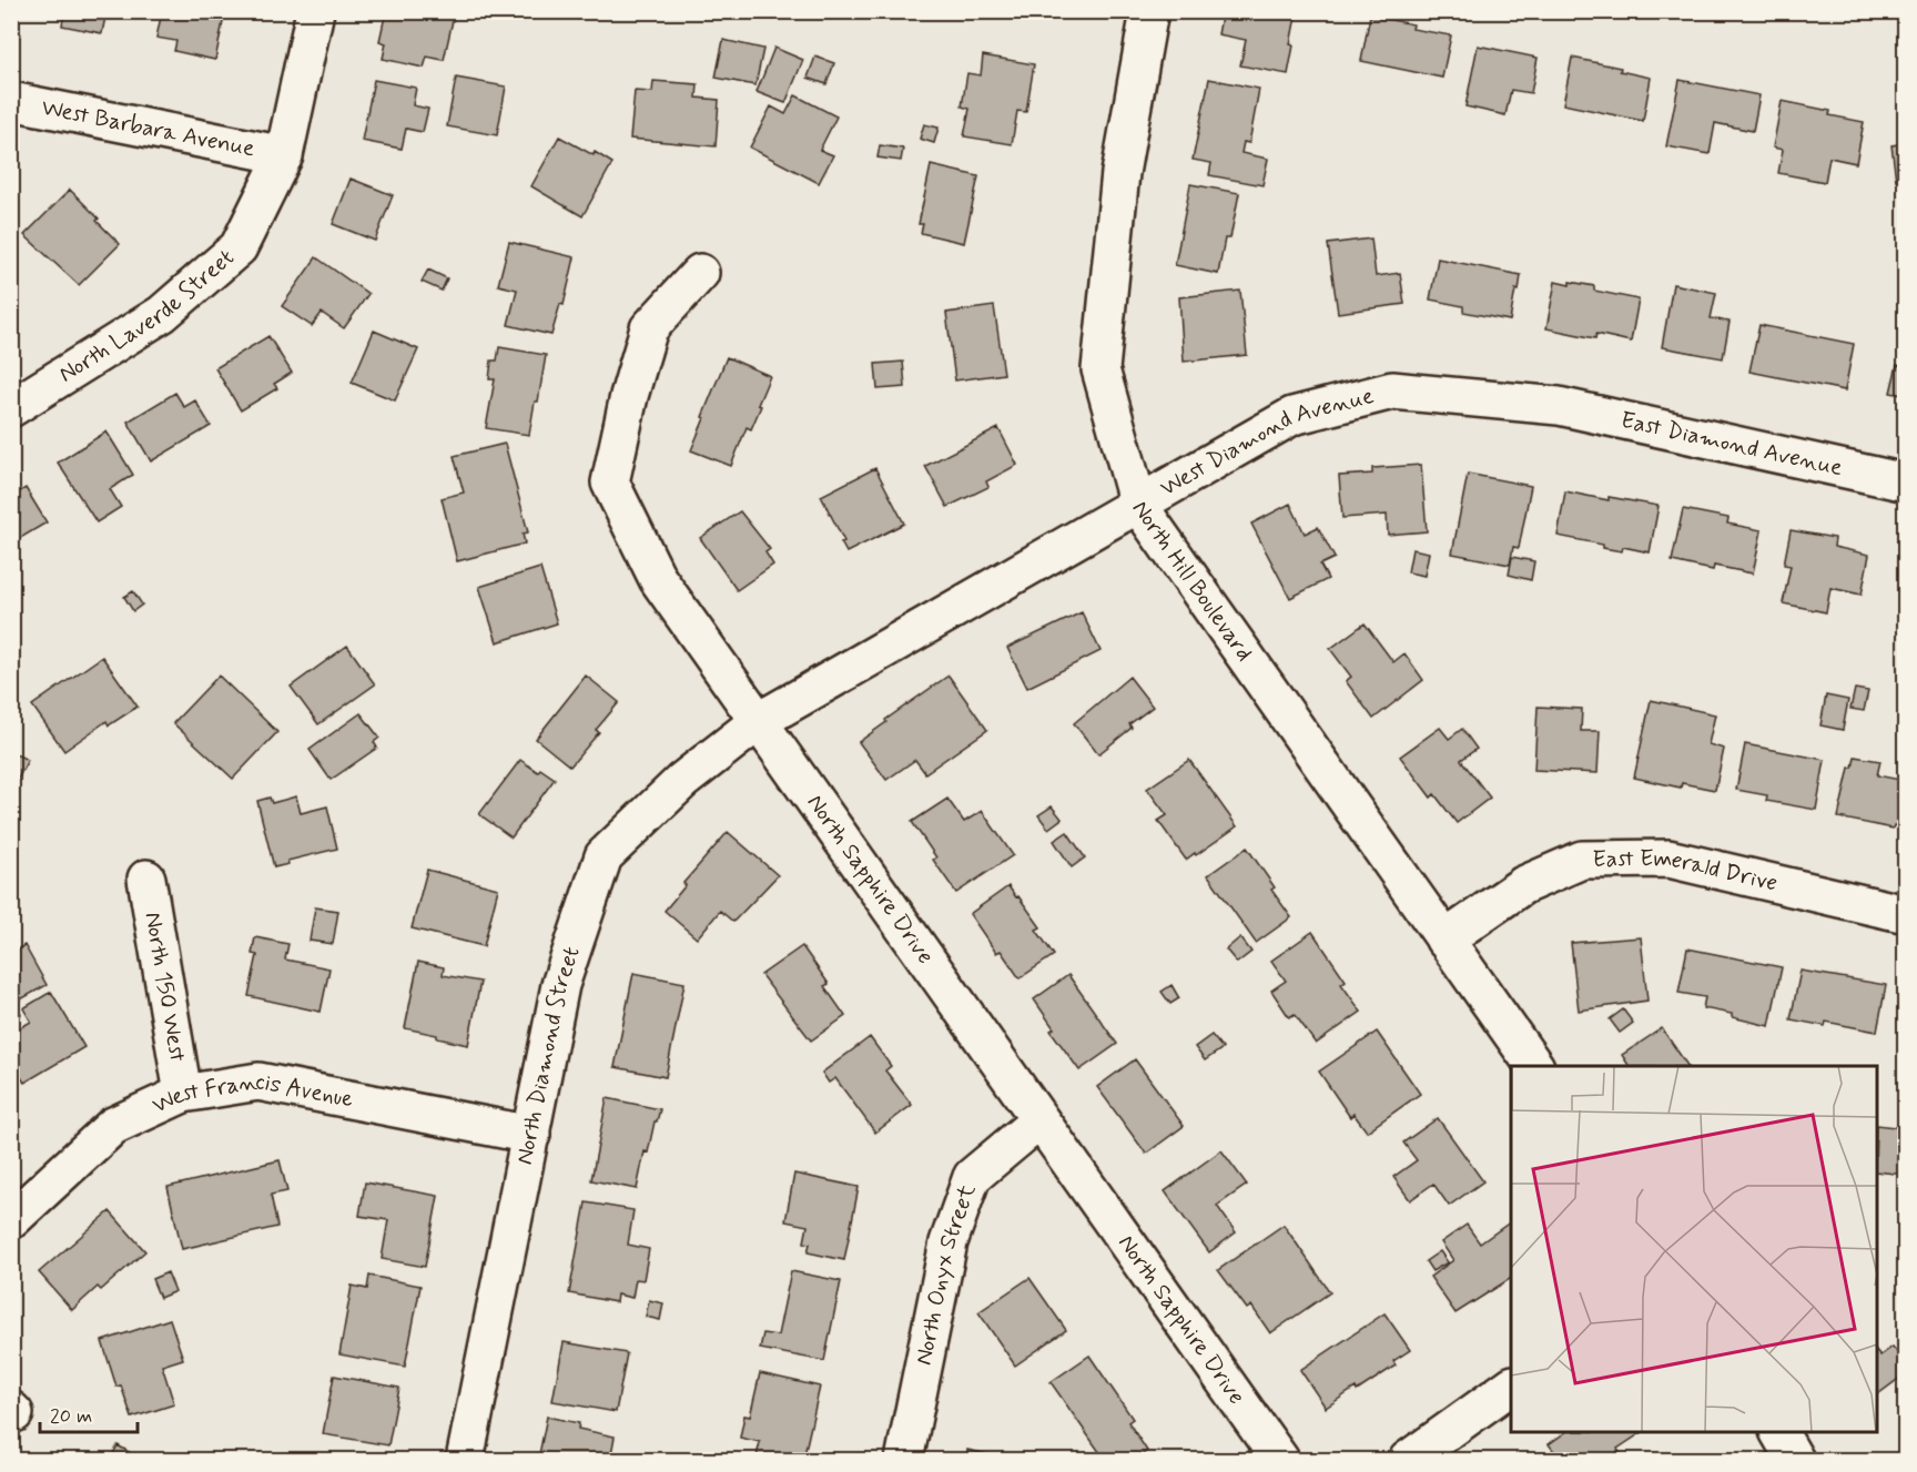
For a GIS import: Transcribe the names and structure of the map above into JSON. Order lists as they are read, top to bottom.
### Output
{
  "streets": {
    "street": [
      "West Barbara Avenue",
      "North Laverde Street",
      "West Diamond Avenue",
      "East Diamond Avenue",
      "North Hill Boulevard",
      "East Emerald Drive",
      "North Sapphire Drive",
      "North 150 West",
      "North Diamond Street",
      "West Francis Avenue",
      "North Onyx Street"
    ]
  },
  "crossings": [
    ["West Barbara Avenue", "North Laverde Street"],
    ["West Diamond Avenue", "East Diamond Avenue"],
    ["West Diamond Avenue", "North Hill Boulevard"],
    ["West Diamond Avenue", "North Sapphire Drive"],
    ["West Diamond Avenue", "North Diamond Street"],
    ["North Hill Boulevard", "East Emerald Drive"],
    ["North Sapphire Drive", "North Diamond Street"],
    ["North Sapphire Drive", "North Onyx Street"],
    ["North 150 West", "West Francis Avenue"],
    ["North Diamond Street", "West Francis Avenue"]
  ],
  "scale_bar": "20 m"
}
